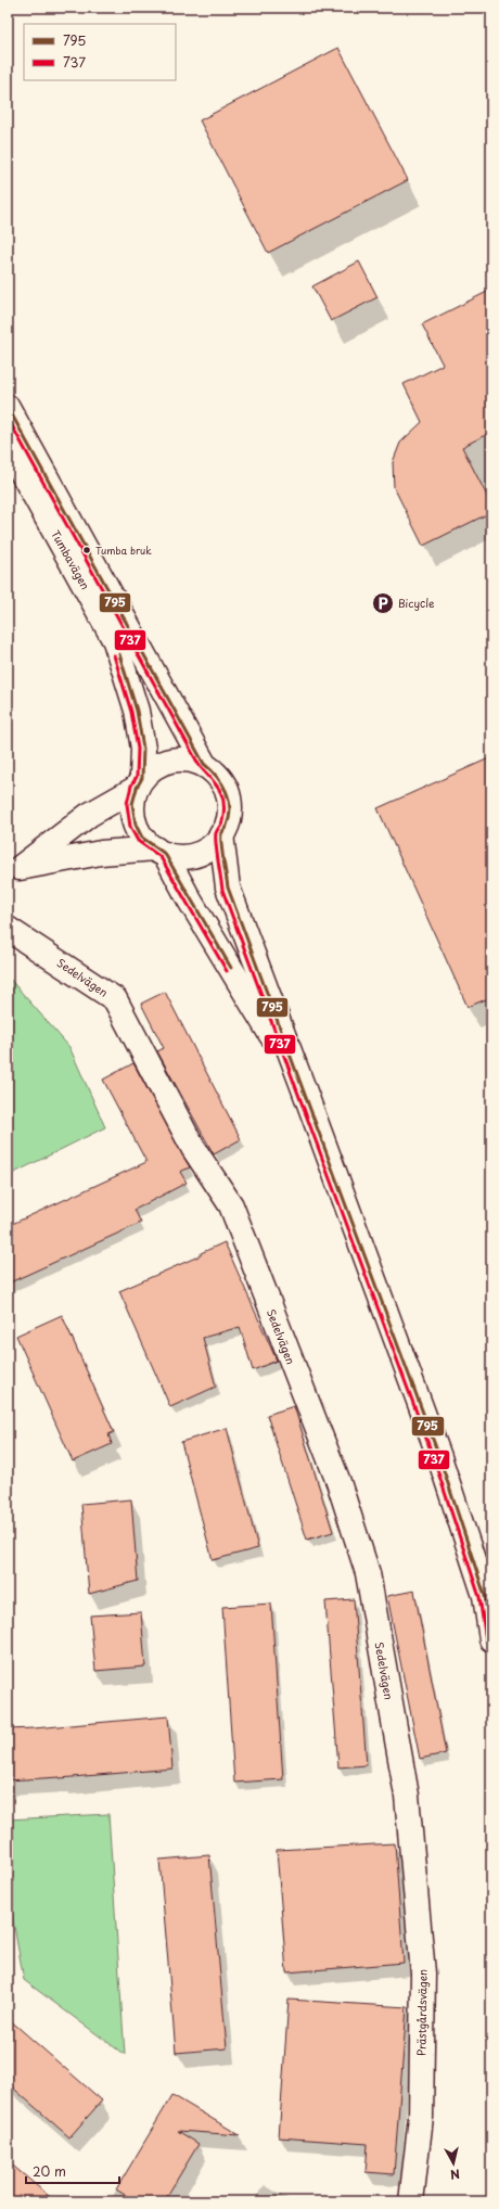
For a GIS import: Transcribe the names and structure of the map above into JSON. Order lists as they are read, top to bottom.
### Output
{
  "streets": {
    "main road": ["Tumbavägen", "Sedelvägen", "Prästgårdsvägen"]
  },
  "crossings": [
    ["Sedelvägen", "Prästgårdsvägen"]
  ],
  "places": {
    "other": ["Tumba bruk"],
    "parking": ["Bicycle"]
  },
  "lines": ["transit line 795", "transit line 737"],
  "legend": ["795", "737"],
  "scale_bar": "20 m",
  "north": "bottom"
}
